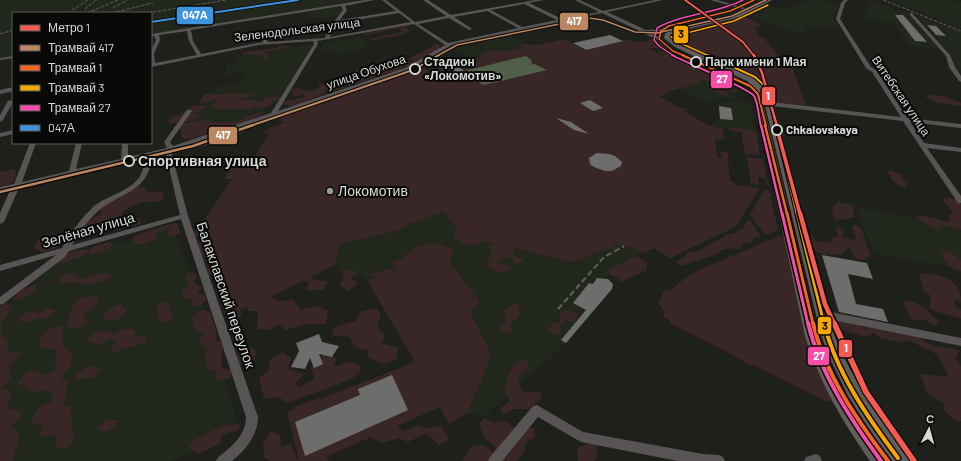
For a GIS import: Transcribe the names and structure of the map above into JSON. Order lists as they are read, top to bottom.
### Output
{
  "streets": {
    "street": [
      "Зеленодольская улица",
      "улица Обухова",
      "Витебская улица",
      "Зелёная улица",
      "Балаклавский переулок"
    ]
  },
  "crossings": [
    ["улица Обухова", "Балаклавский переулок"],
    ["Зелёная улица", "Балаклавский переулок"]
  ],
  "places": [
    "Парк имени 1 Мая",
    "Стадион «Локомотив»",
    "Chkalovskaya",
    "Спортивная улица",
    "Локомотив"
  ],
  "lines": [
    "metro line 1",
    "tram line 417",
    "tram line 1",
    "tram line 27",
    "transit line 047А",
    "tram line 3"
  ],
  "legend": [
    "Метро 1",
    "Трамвай 417",
    "Трамвай 1",
    "Трамвай 3",
    "Трамвай 27",
    "047А"
  ],
  "north": "top"
}
